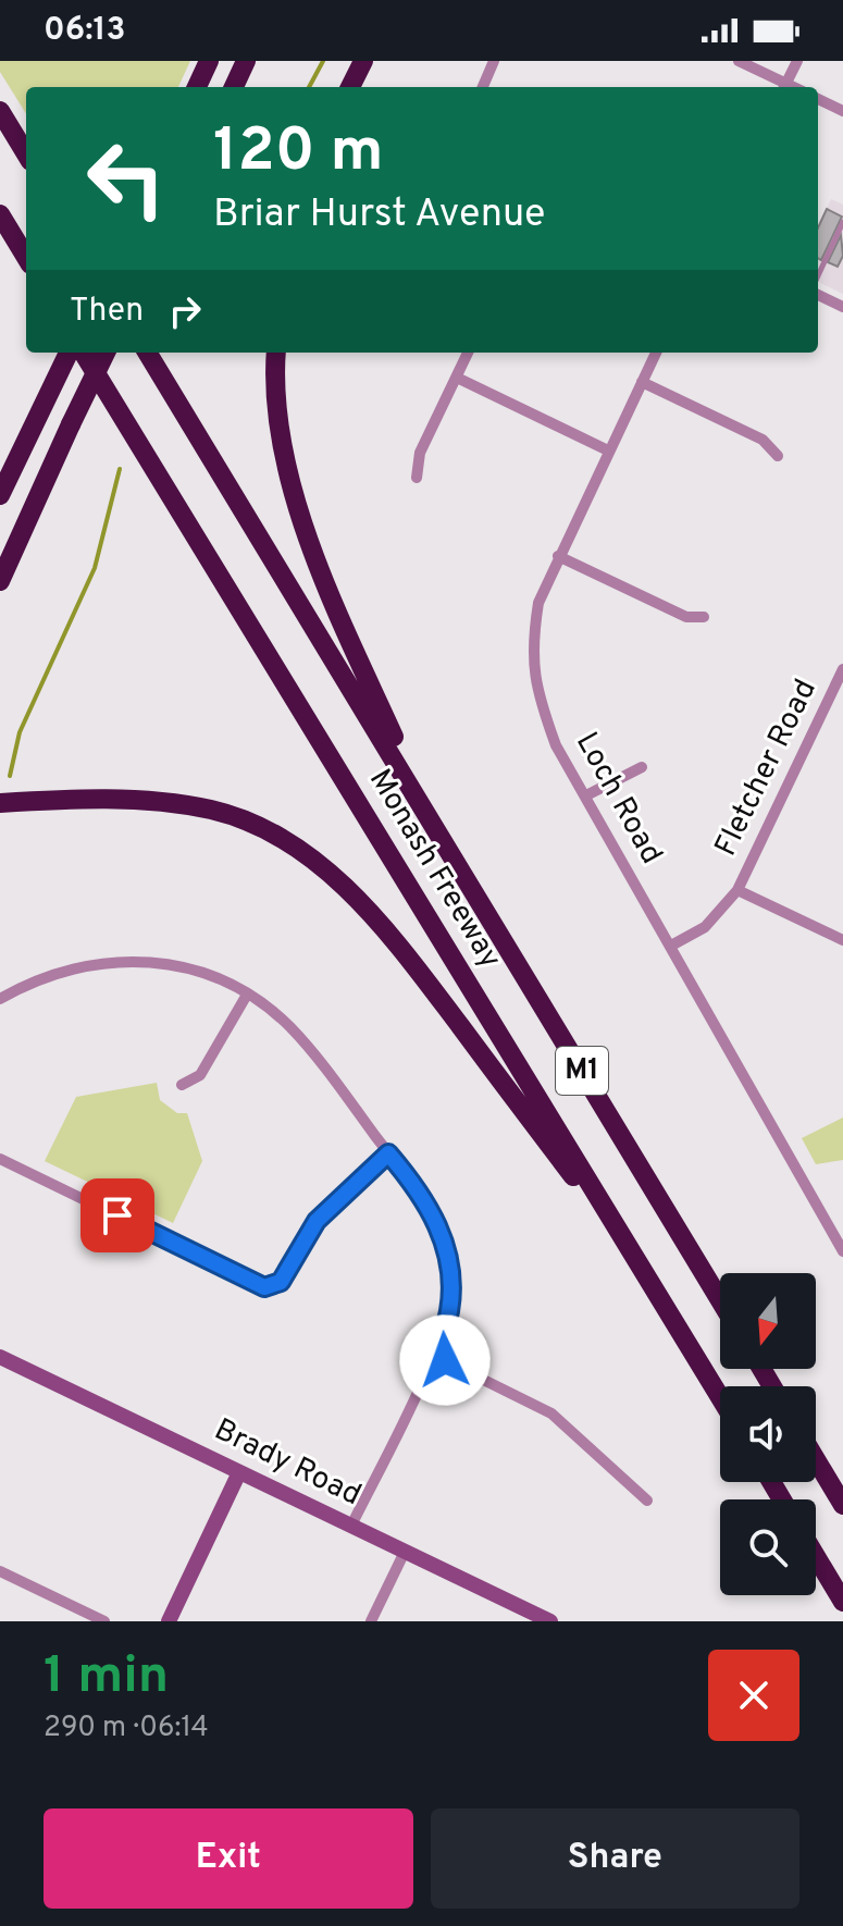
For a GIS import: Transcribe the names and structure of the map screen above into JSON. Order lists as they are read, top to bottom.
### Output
{
  "streets": {
    "highway": ["Monash Freeway", "M1"],
    "main road": ["Brady Road"],
    "street": ["Fletcher Road", "Loch Road"]
  },
  "crossings": [
    ["Fletcher Road", "Loch Road"]
  ],
  "north": "bottom",
  "page": {
    "status": "06:13",
    "turn": ["120 m", "Briar Hurst Avenue"],
    "then": "Then",
    "heading": ["1 min", "290 m · 06:14"],
    "buttons": ["Exit", "Share"]
  }
}
